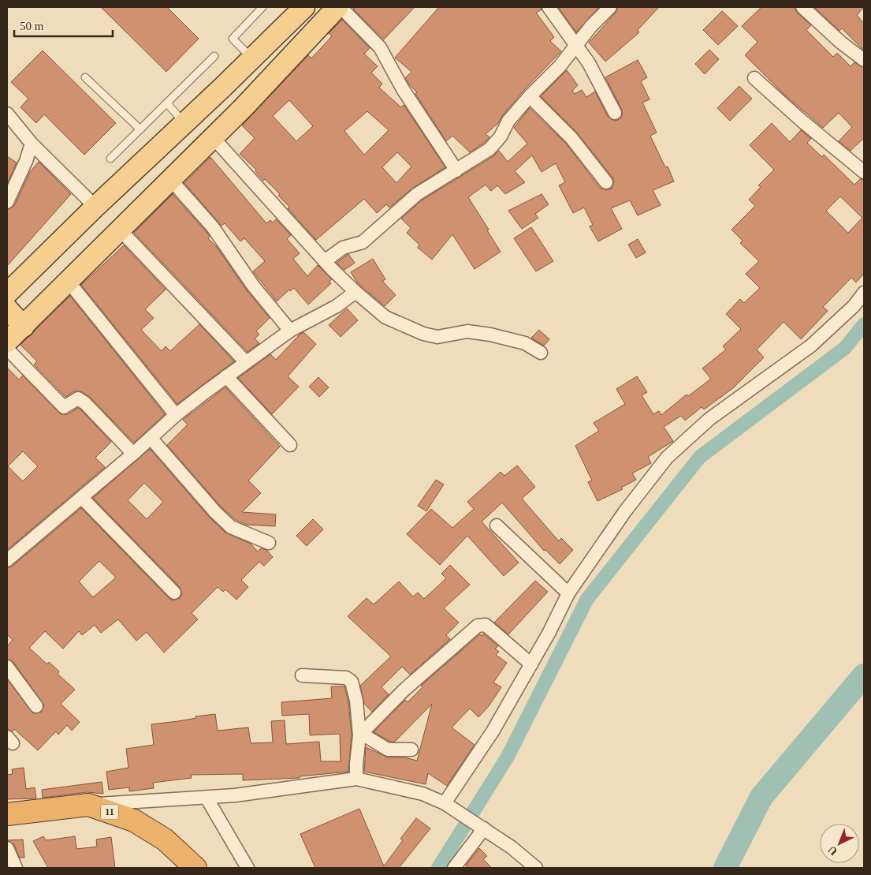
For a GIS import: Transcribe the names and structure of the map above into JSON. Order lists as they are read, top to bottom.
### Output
{
  "streets": {
    "highway": ["11"]
  },
  "scale_bar": "50 m",
  "north": "bottom left"
}
